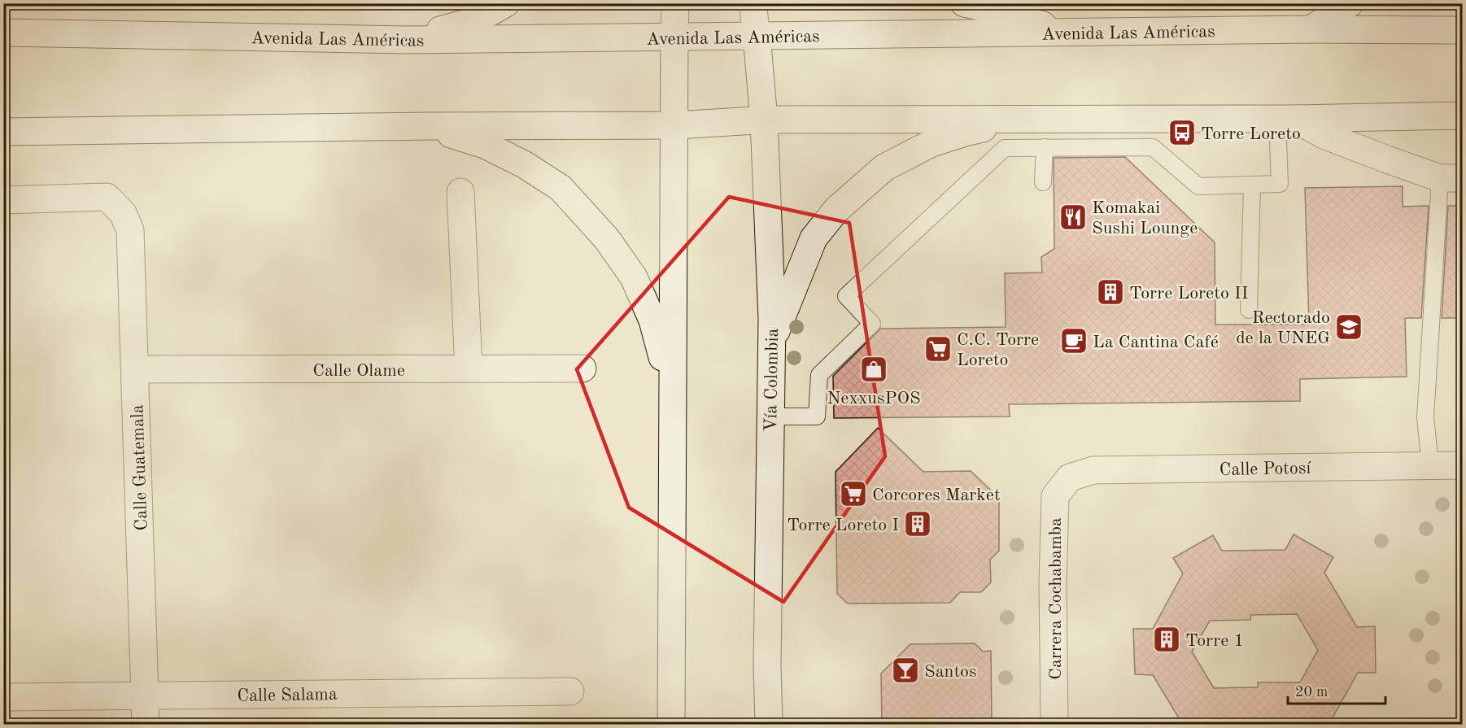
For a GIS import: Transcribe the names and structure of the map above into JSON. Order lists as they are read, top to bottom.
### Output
{
  "streets": {
    "main road": [
      "Avenida Las Américas",
      "Calle Olame",
      "Vía Colombia",
      "Calle Guatemala",
      "Calle Potosí",
      "Carrera Cochabamba",
      "Calle Salama"
    ]
  },
  "crossings": [
    ["Avenida Las Américas", "Vía Colombia"],
    ["Calle Olame", "Calle Guatemala"],
    ["Calle Guatemala", "Calle Salama"],
    ["Calle Potosí", "Carrera Cochabamba"]
  ],
  "places": {
    "bus stop": ["Torre Loreto"],
    "restaurant": ["Komakai Sushi Lounge"],
    "building": ["Torre Loreto II", "Torre Loreto I", "Torre 1"],
    "school or university": ["Rectorado de la UNEG"],
    "cafe": ["La Cantina Café"],
    "supermarket": ["C.C. Torre Loreto", "Corcores Market"],
    "shop": ["NexxusPOS"],
    "bar": ["Santos"]
  },
  "scale_bar": "20 m"
}
